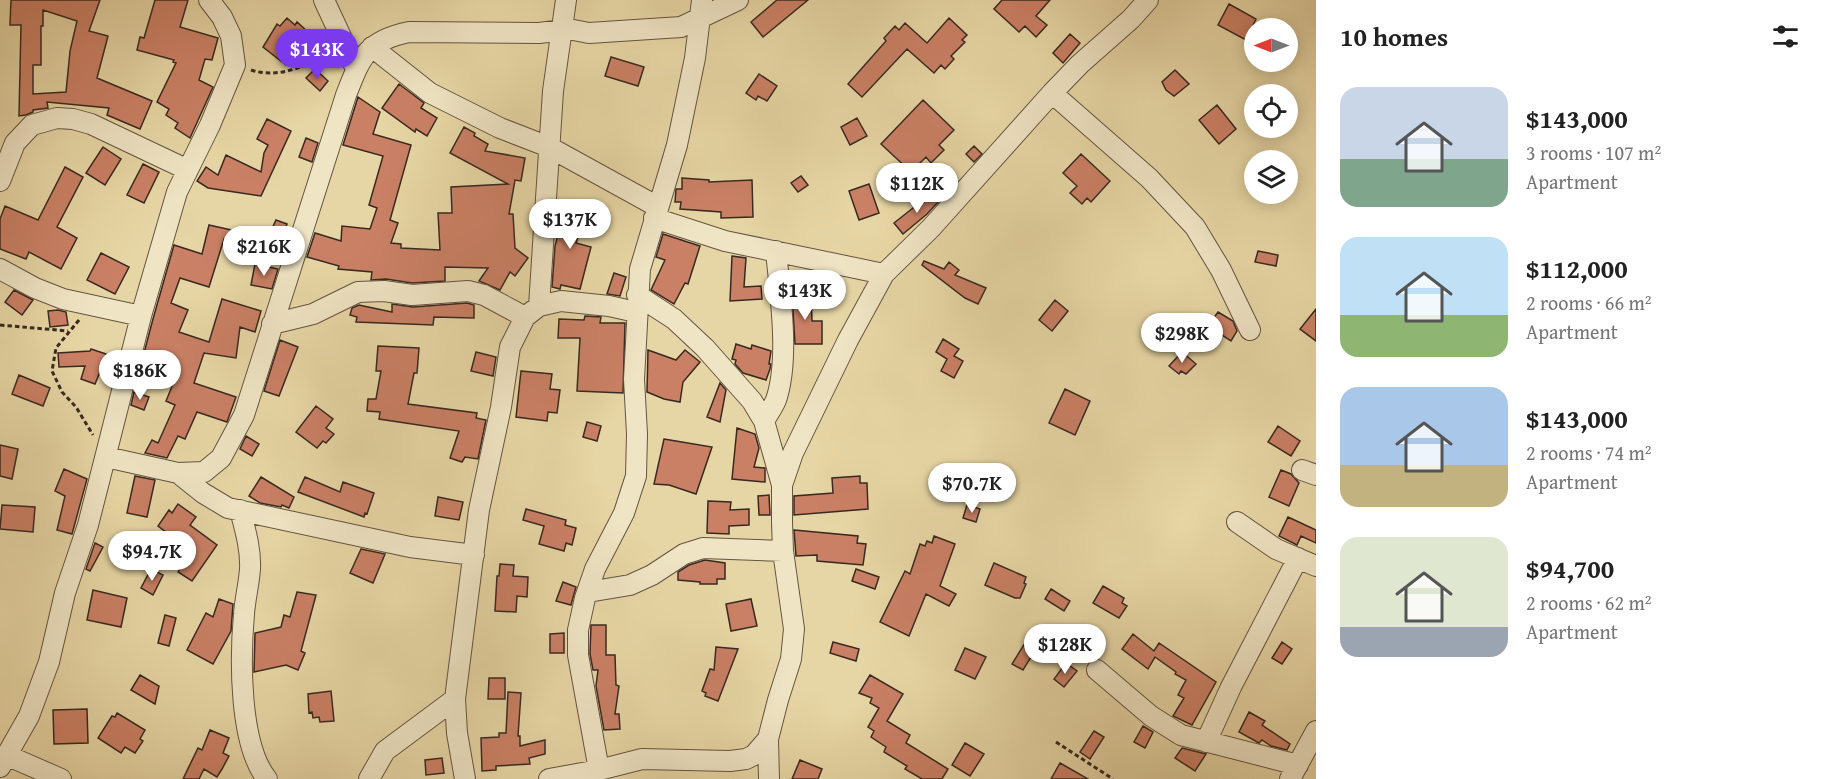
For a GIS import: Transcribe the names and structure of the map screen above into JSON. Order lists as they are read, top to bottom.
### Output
{
  "north": "left",
  "page": {
    "heading": "10 homes",
    "price": [
      "$143K",
      "$112K",
      "$137K",
      "$216K",
      "$143K",
      "$298K",
      "$186K",
      "$70.7K",
      "$94.7K",
      "$128K"
    ],
    "list": [
      {
        "name": "$143,000",
        "note": "3 rooms · 107 m² · Apartment"
      },
      {
        "name": "$112,000",
        "note": "2 rooms · 66 m² · Apartment"
      },
      {
        "name": "$143,000",
        "note": "2 rooms · 74 m² · Apartment"
      },
      {
        "name": "$94,700",
        "note": "2 rooms · 62 m² · Apartment"
      }
    ]
  }
}
